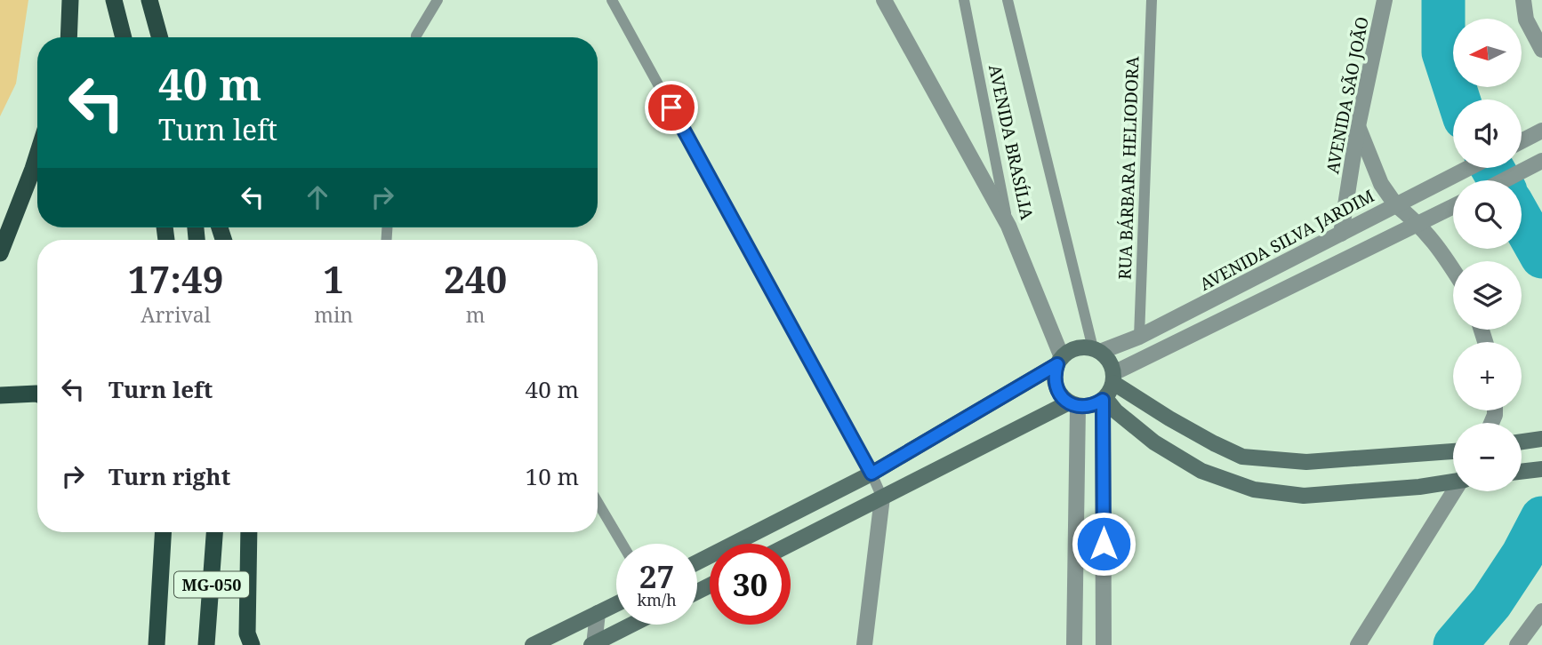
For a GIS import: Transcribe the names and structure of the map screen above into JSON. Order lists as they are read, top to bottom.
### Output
{
  "streets": {
    "highway": ["MG-050"],
    "street": ["AVENIDA SÃO JOÃO", "AVENIDA BRASÍLIA", "AVENIDA SILVA JARDIM"],
    "lane": ["RUA BÁRBARA HELIODORA"]
  },
  "crossings": [
    ["AVENIDA SÃO JOÃO", "AVENIDA SILVA JARDIM"],
    ["AVENIDA BRASÍLIA", "AVENIDA SILVA JARDIM"],
    ["RUA BÁRBARA HELIODORA", "AVENIDA SILVA JARDIM"]
  ],
  "north": "left",
  "page": {
    "map_buttons": ["+", "−"],
    "turn": ["40 m", "Turn left"],
    "eta": [
      "17:49",
      "Arrival",
      "1",
      "min",
      "240",
      "m"
    ],
    "list": [
      {
        "name": "Turn left",
        "value": "40 m"
      },
      {
        "name": "Turn right",
        "value": "10 m"
      }
    ],
    "speed": "27 km/h",
    "limit": "30"
  }
}
